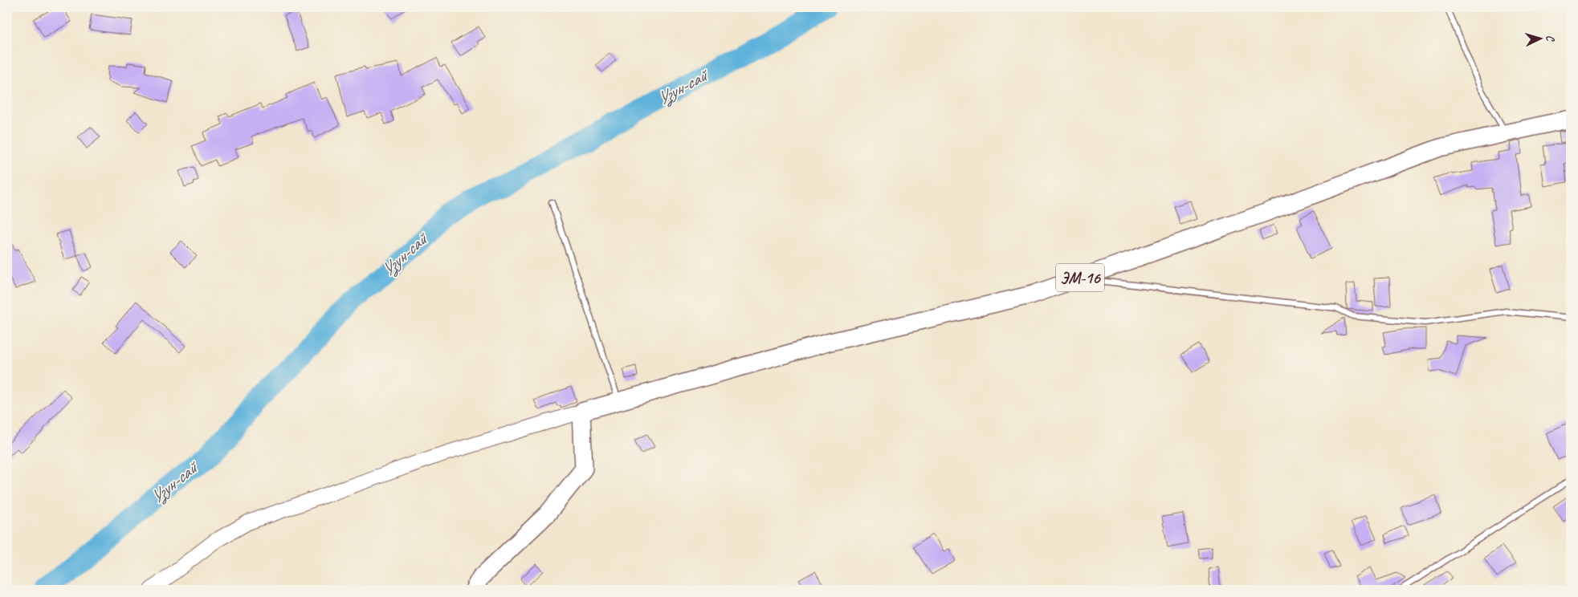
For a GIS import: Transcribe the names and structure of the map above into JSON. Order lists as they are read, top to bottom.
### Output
{
  "streets": {
    "highway": ["ЭМ-16"]
  },
  "water": ["Узун-сай"],
  "north": "right"
}
